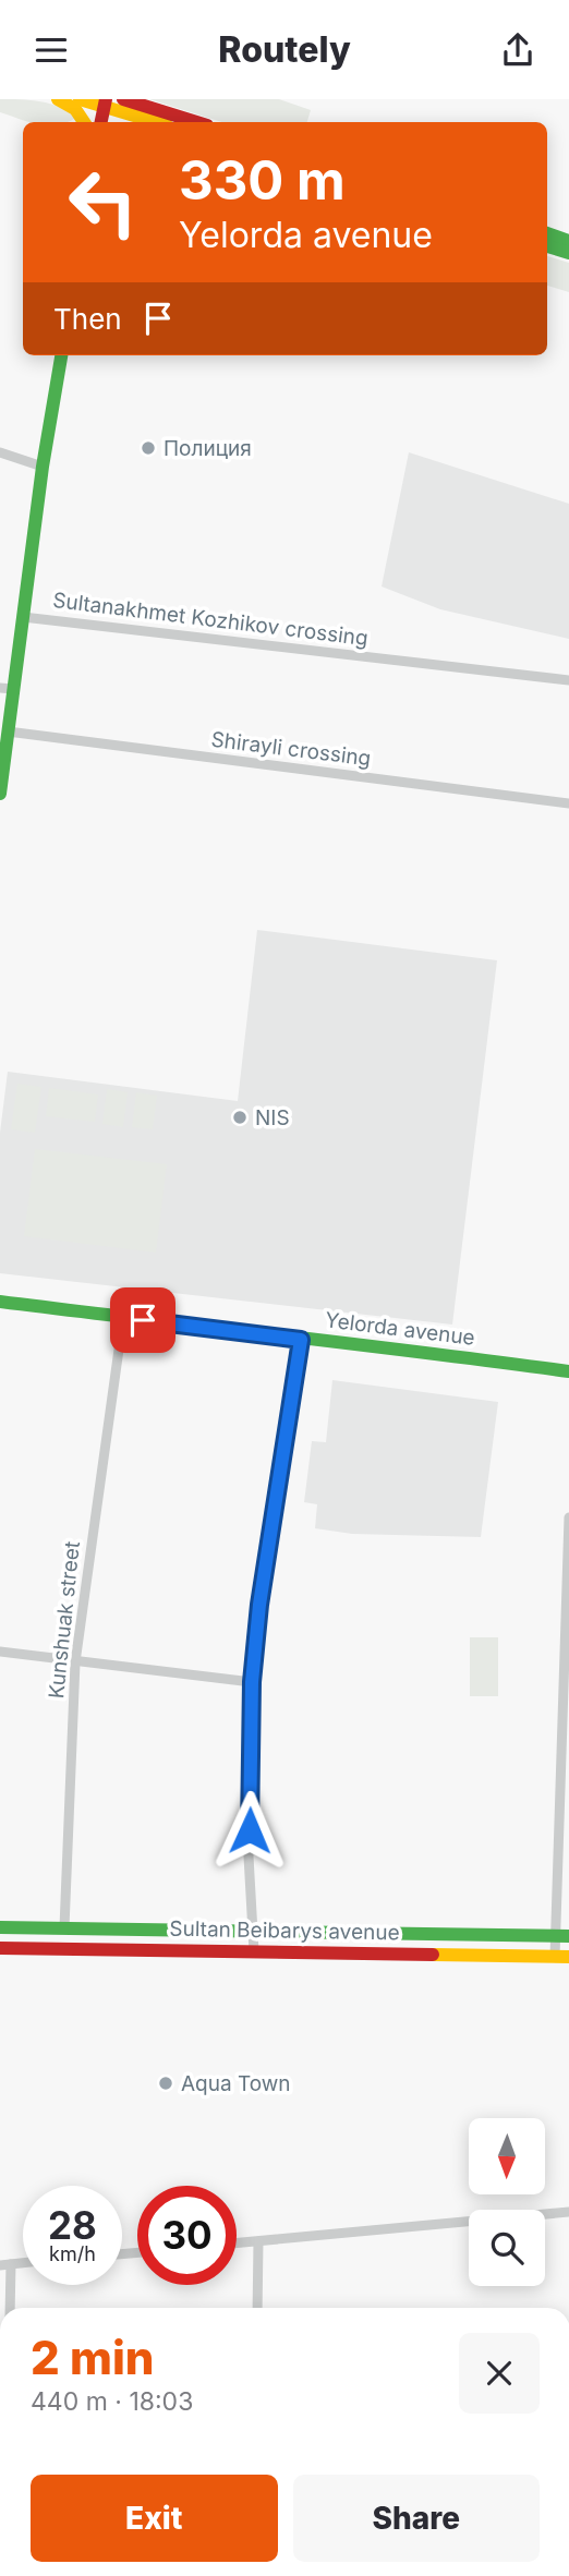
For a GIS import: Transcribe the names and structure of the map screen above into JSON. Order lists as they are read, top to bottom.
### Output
{
  "streets": {
    "main road": ["Yelorda avenue", "Sultan Beibarys avenue"],
    "street": ["Sultanakhmet Kozhikov crossing", "Shirayli crossing", "Kunshuak street"]
  },
  "crossings": [
    ["Yelorda avenue", "Kunshuak street"],
    ["Kunshuak street", "Sultan Beibarys avenue"]
  ],
  "places": ["Полиция", "NIS", "Aqua Town"],
  "north": "bottom",
  "page": {
    "header": "Routely",
    "turn": ["330 m", "Yelorda avenue"],
    "then": "Then",
    "speed": "28 km/h",
    "limit": "30",
    "heading": ["2 min", "440 m · 18:03"],
    "buttons": ["Exit", "Share"]
  }
}
